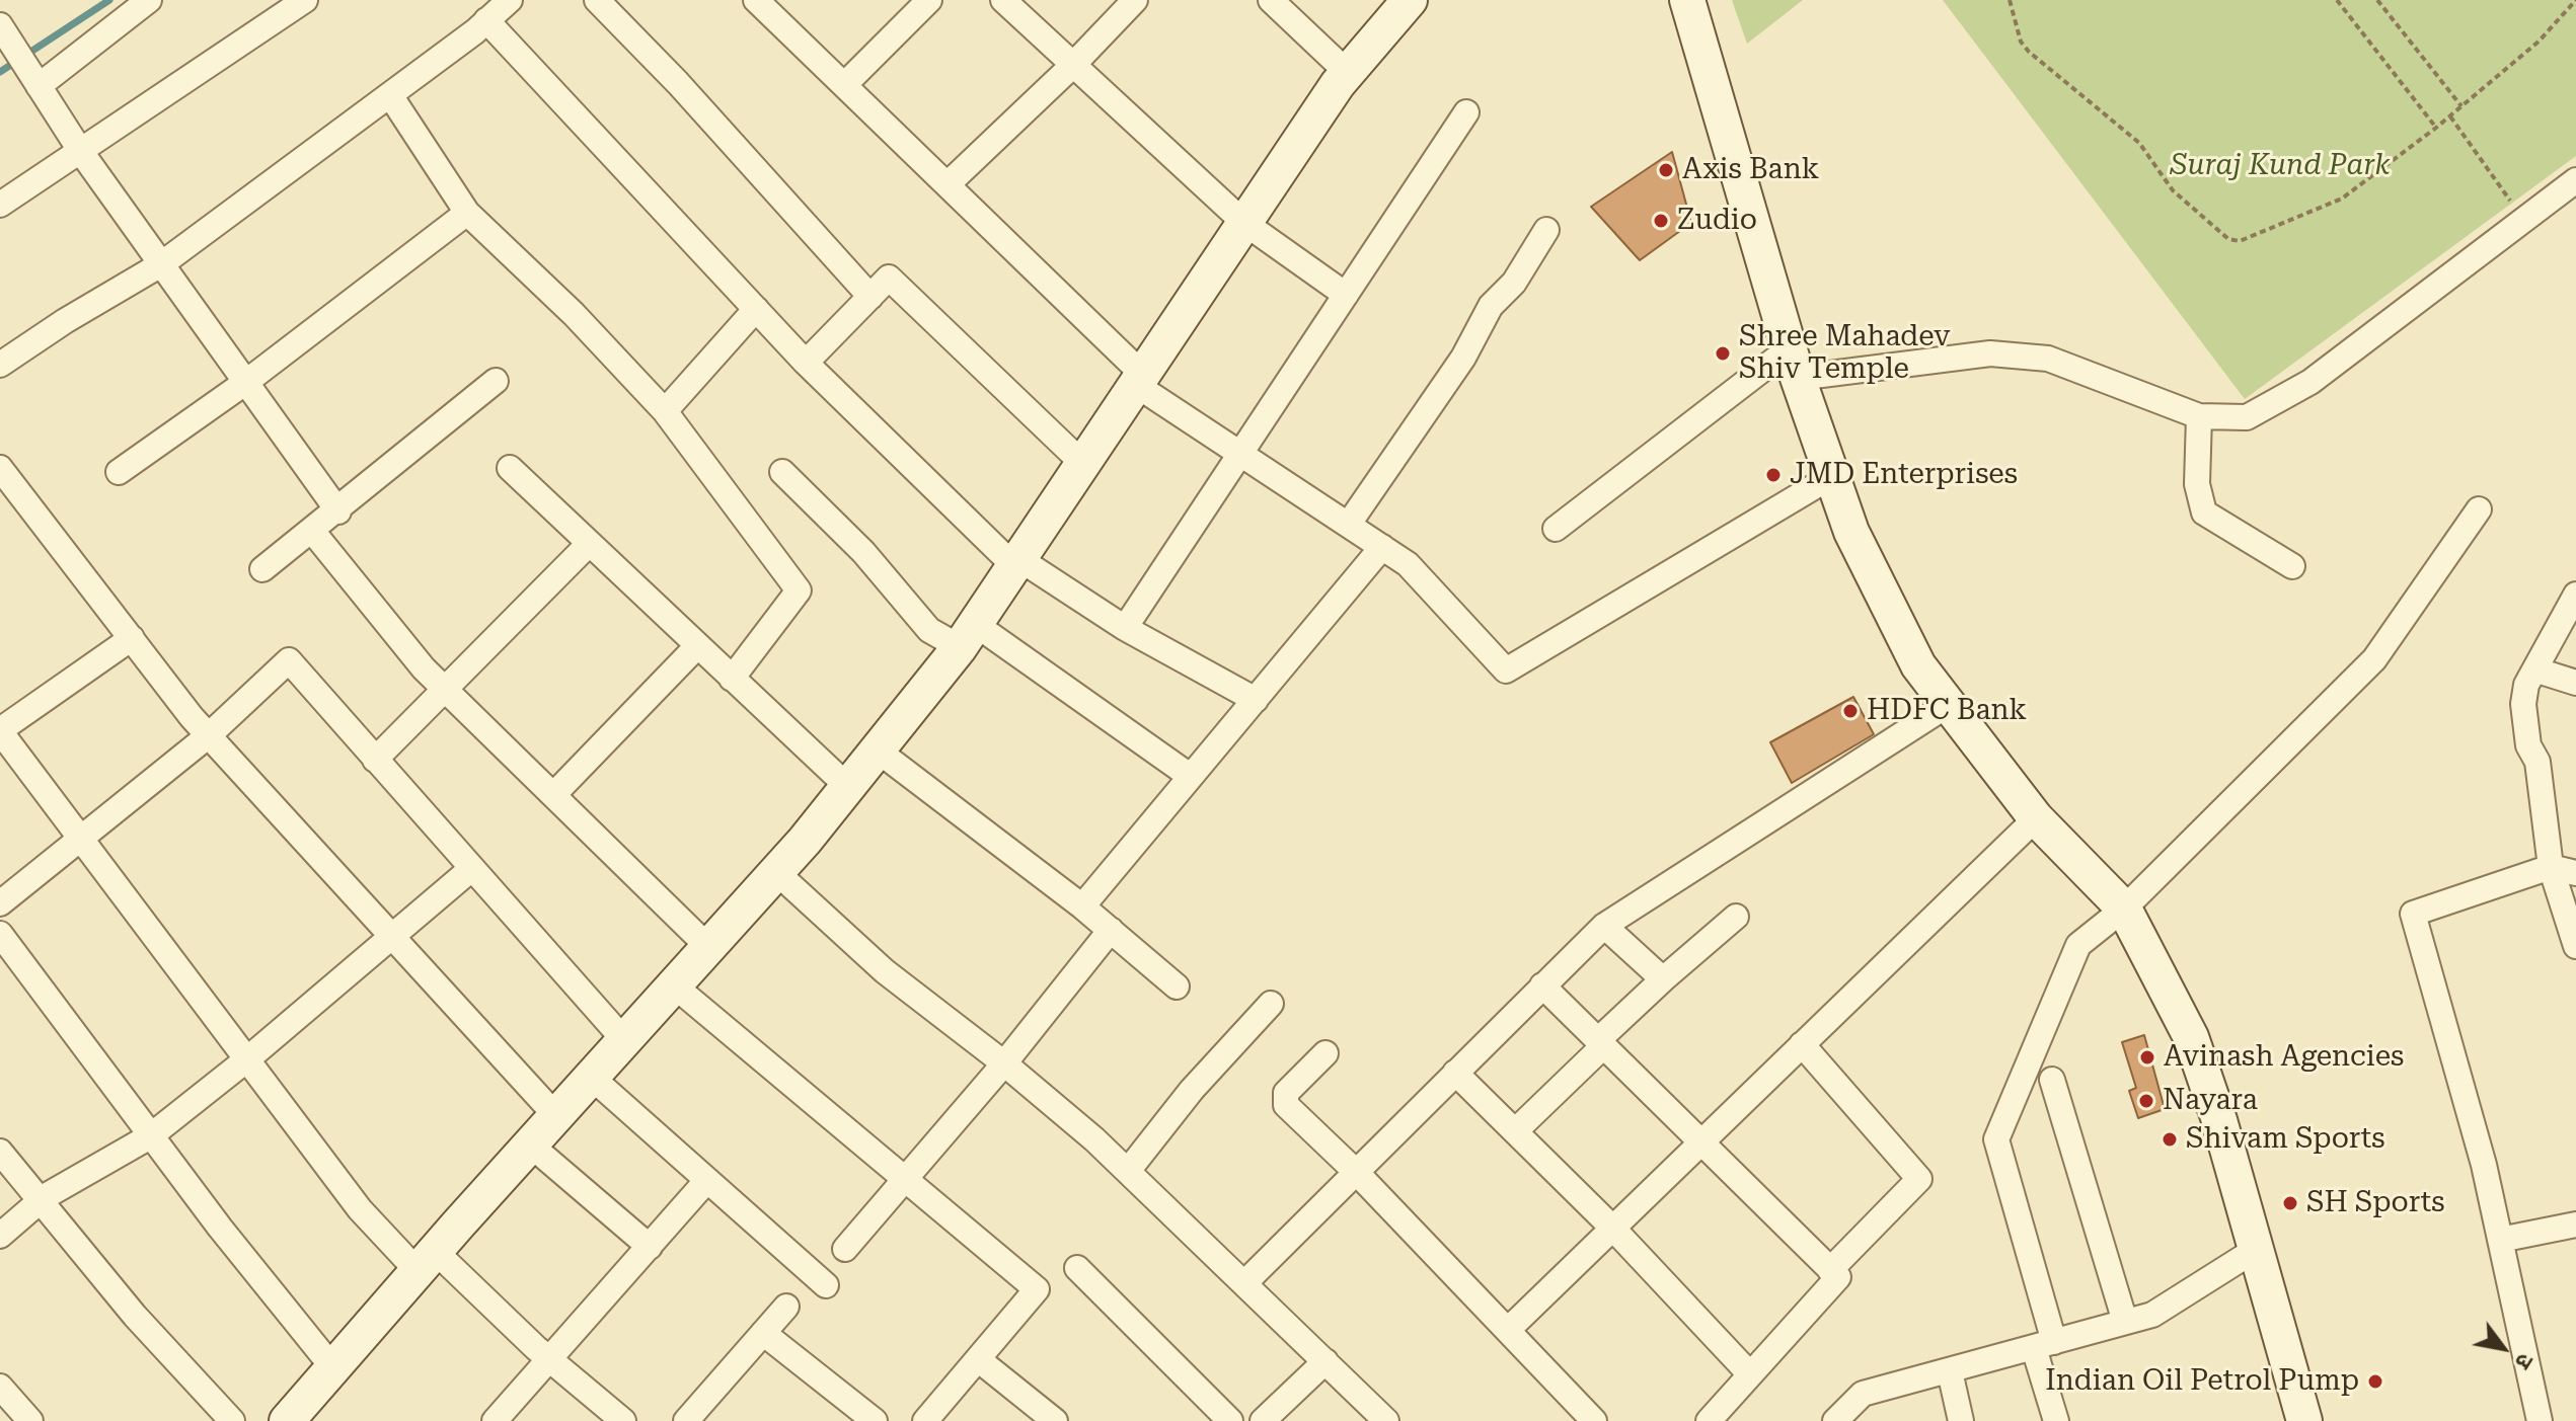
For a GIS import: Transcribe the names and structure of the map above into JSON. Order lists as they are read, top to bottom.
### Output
{
  "parks": ["Suraj Kund Park"],
  "places": [
    "Axis Bank",
    "Zudio",
    "Shree Mahadev Shiv Temple",
    "JMD Enterprises",
    "HDFC Bank",
    "Avinash Agencies",
    "Nayara",
    "Shivam Sports",
    "SH Sports",
    "Indian Oil Petrol Pump"
  ],
  "north": "bottom right"
}
